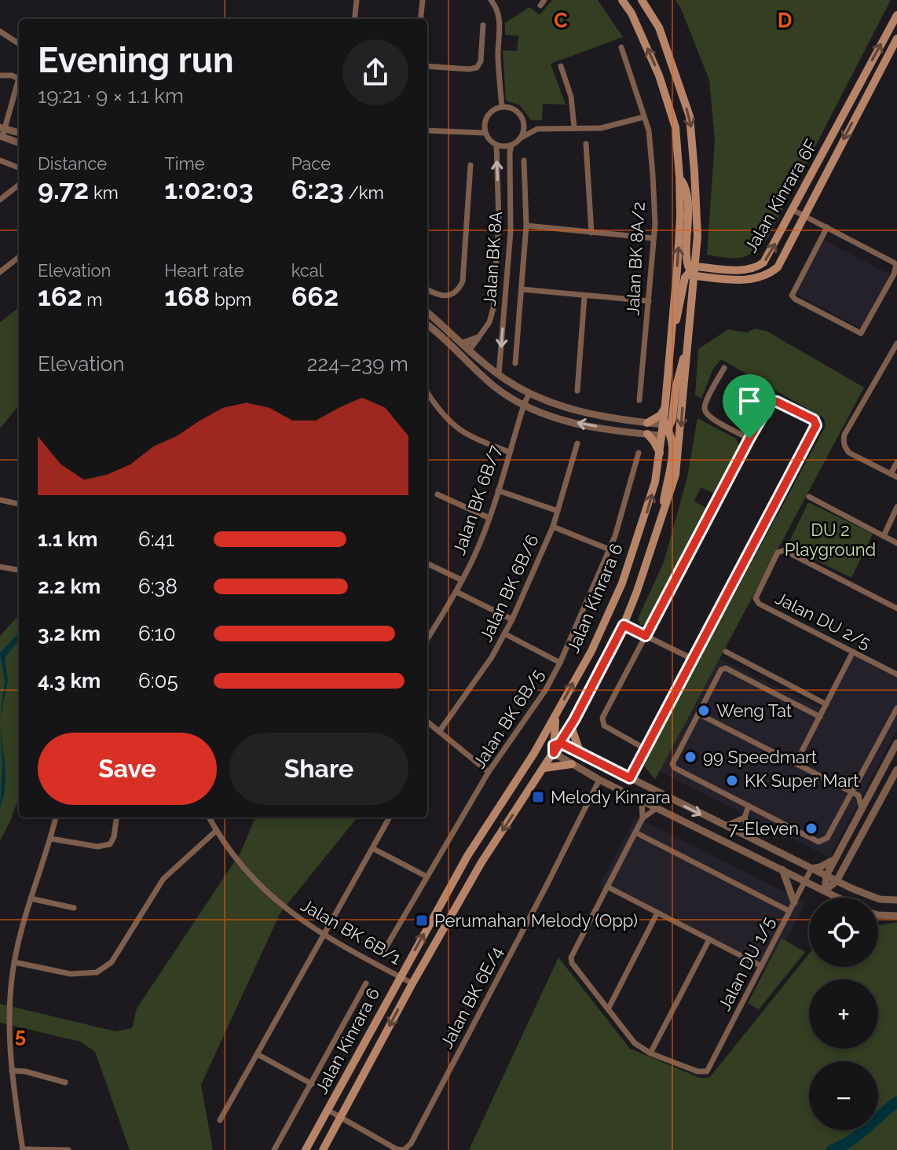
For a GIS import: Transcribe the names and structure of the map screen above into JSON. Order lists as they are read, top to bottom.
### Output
{
  "streets": {
    "main road": ["Jalan Kinrara 6F", "Jalan Kinrara 6"],
    "street": [
      "Jalan BK 8A",
      "Jalan BK 8A/2",
      "Jalan BK 6B/7",
      "Jalan BK 6B/6",
      "Jalan DU 2/5",
      "Jalan BK 6B/5",
      "Jalan BK 6B/1",
      "Jalan DU 1/5",
      "Jalan BK 6E/4"
    ]
  },
  "crossings": [
    ["Jalan Kinrara 6F", "Jalan Kinrara 6"],
    ["Jalan Kinrara 6", "Jalan BK 6B/1"],
    ["Jalan Kinrara 6", "Jalan BK 6E/4"]
  ],
  "parks": ["DU 2 Playground"],
  "places": {
    "other": [
      "Weng Tat",
      "99 Speedmart",
      "KK Super Mart",
      "7-Eleven"
    ],
    "transit": ["Melody Kinrara", "Perumahan Melody (Opp)"]
  },
  "page": {
    "heading": ["Evening run", "19:21 · 9 × 1.1 km"],
    "stats": [
      ["Distance", "9.72 km"],
      ["Time", "1:02:03"],
      ["Pace", "6:23 /km"],
      ["Elevation", "162 m"],
      ["Heart rate", "168 bpm"],
      ["kcal", "662"]
    ],
    "chart": ["Elevation", "224–239 m"],
    "list": [
      {
        "name": "1.1 km",
        "note": "6:41"
      },
      {
        "name": "2.2 km",
        "note": "6:38"
      },
      {
        "name": "3.2 km",
        "note": "6:10"
      },
      {
        "name": "4.3 km",
        "note": "6:05"
      }
    ],
    "buttons": ["Save", "Share"],
    "map_buttons": ["+", "−"]
  },
  "grid": {
    "columns": ["C", "D"],
    "rows": ["5"]
  }
}
